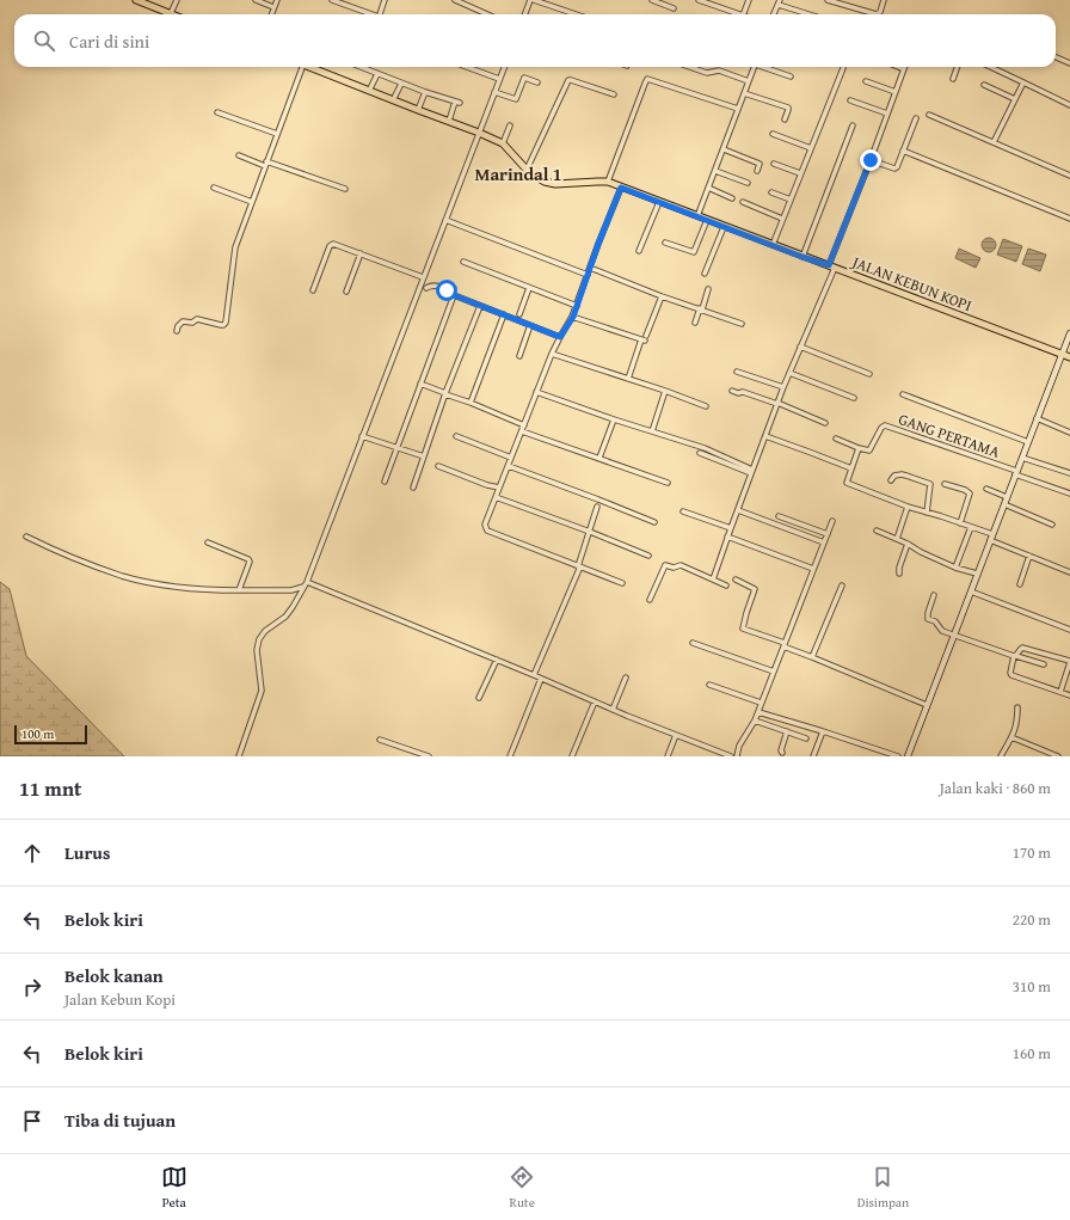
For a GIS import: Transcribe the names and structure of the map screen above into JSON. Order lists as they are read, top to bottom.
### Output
{
  "streets": {
    "main road": ["JALAN KEBUN KOPI"],
    "street": ["GANG PERTAMA"]
  },
  "districts": ["Marindal 1"],
  "scale_bar": "100 m",
  "page": {
    "search": "Cari di sini",
    "scale": "100 m",
    "heading": ["11 mnt", "Jalan kaki · 860 m"],
    "list": [
      ["Lurus", "170 m"],
      ["Belok kiri", "220 m"],
      ["Belok kanan", "Jalan Kebun Kopi", "310 m"],
      ["Belok kiri", "160 m"],
      "Tiba di tujuan"
    ],
    "nav": ["Peta", "Rute", "Disimpan"]
  }
}
